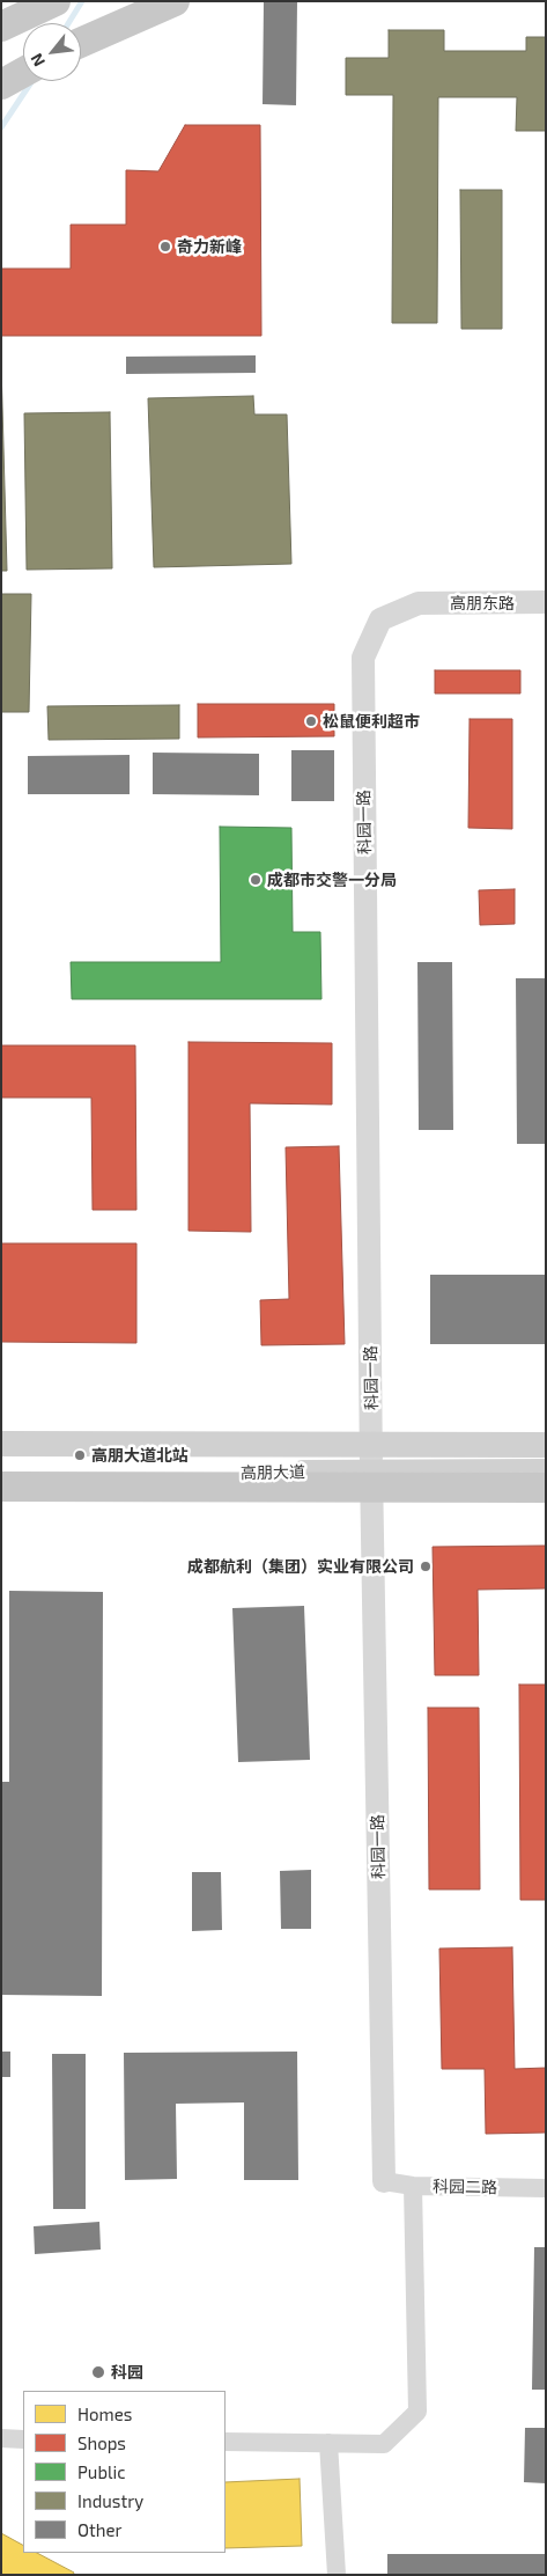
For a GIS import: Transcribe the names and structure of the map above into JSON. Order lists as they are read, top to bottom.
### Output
{
  "streets": {
    "main road": ["高朋大道"],
    "street": ["高朋东路", "科园一路", "科园二路"]
  },
  "crossings": [
    ["高朋东路", "科园一路"],
    ["科园一路", "高朋大道"],
    ["科园一路", "科园二路"]
  ],
  "places": [
    "奇力新峰",
    "松鼠便利超市",
    "成都市交警一分局",
    "高朋大道北站",
    "成都航利（集团）实业有限公司",
    "科园"
  ],
  "legend": [
    "Homes",
    "Shops",
    "Public",
    "Industry",
    "Other"
  ],
  "north": "bottom left"
}
